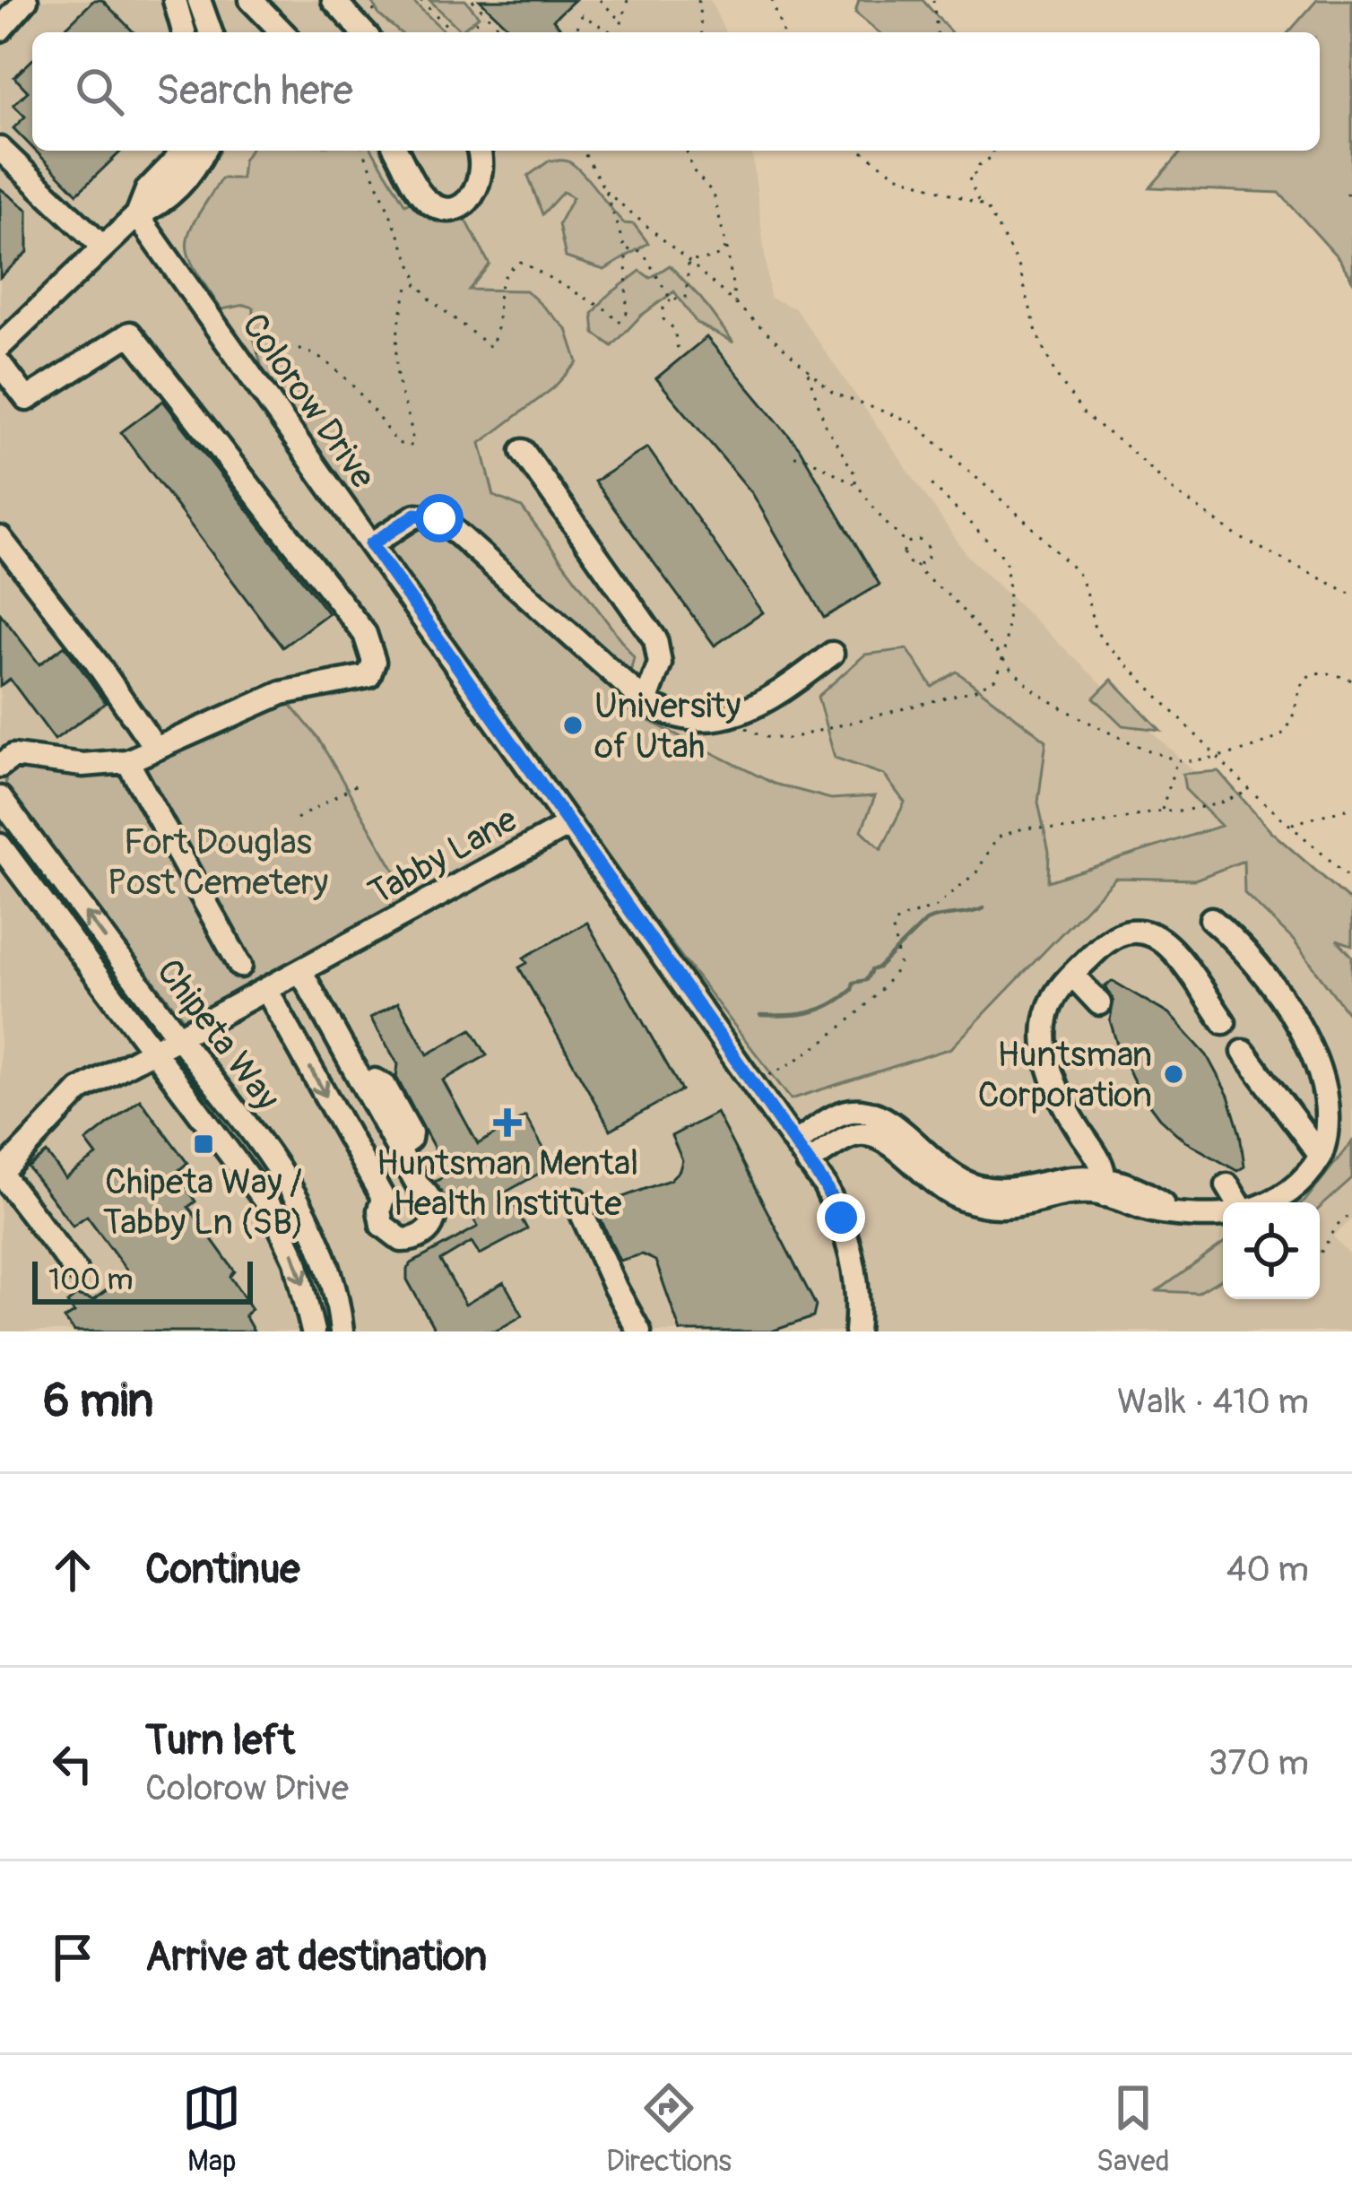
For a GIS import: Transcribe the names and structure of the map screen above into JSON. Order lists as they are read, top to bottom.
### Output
{
  "streets": {
    "street": ["Colorow Drive", "Tabby Lane", "Chipeta Way"]
  },
  "crossings": [
    ["Colorow Drive", "Tabby Lane"],
    ["Tabby Lane", "Chipeta Way"]
  ],
  "parks": ["Fort Douglas Post Cemetery"],
  "places": {
    "other": ["University of Utah", "Huntsman Corporation"],
    "health": ["Huntsman Mental Health Institute"],
    "transit": ["Chipeta Way / Tabby Ln (SB)"]
  },
  "scale_bar": "100 m",
  "page": {
    "search": "Search here",
    "scale": "100 m",
    "heading": ["6 min", "Walk · 410 m"],
    "list": [
      ["Continue", "40 m"],
      ["Turn left", "Colorow Drive", "370 m"],
      "Arrive at destination"
    ],
    "nav": ["Map", "Directions", "Saved"]
  }
}
